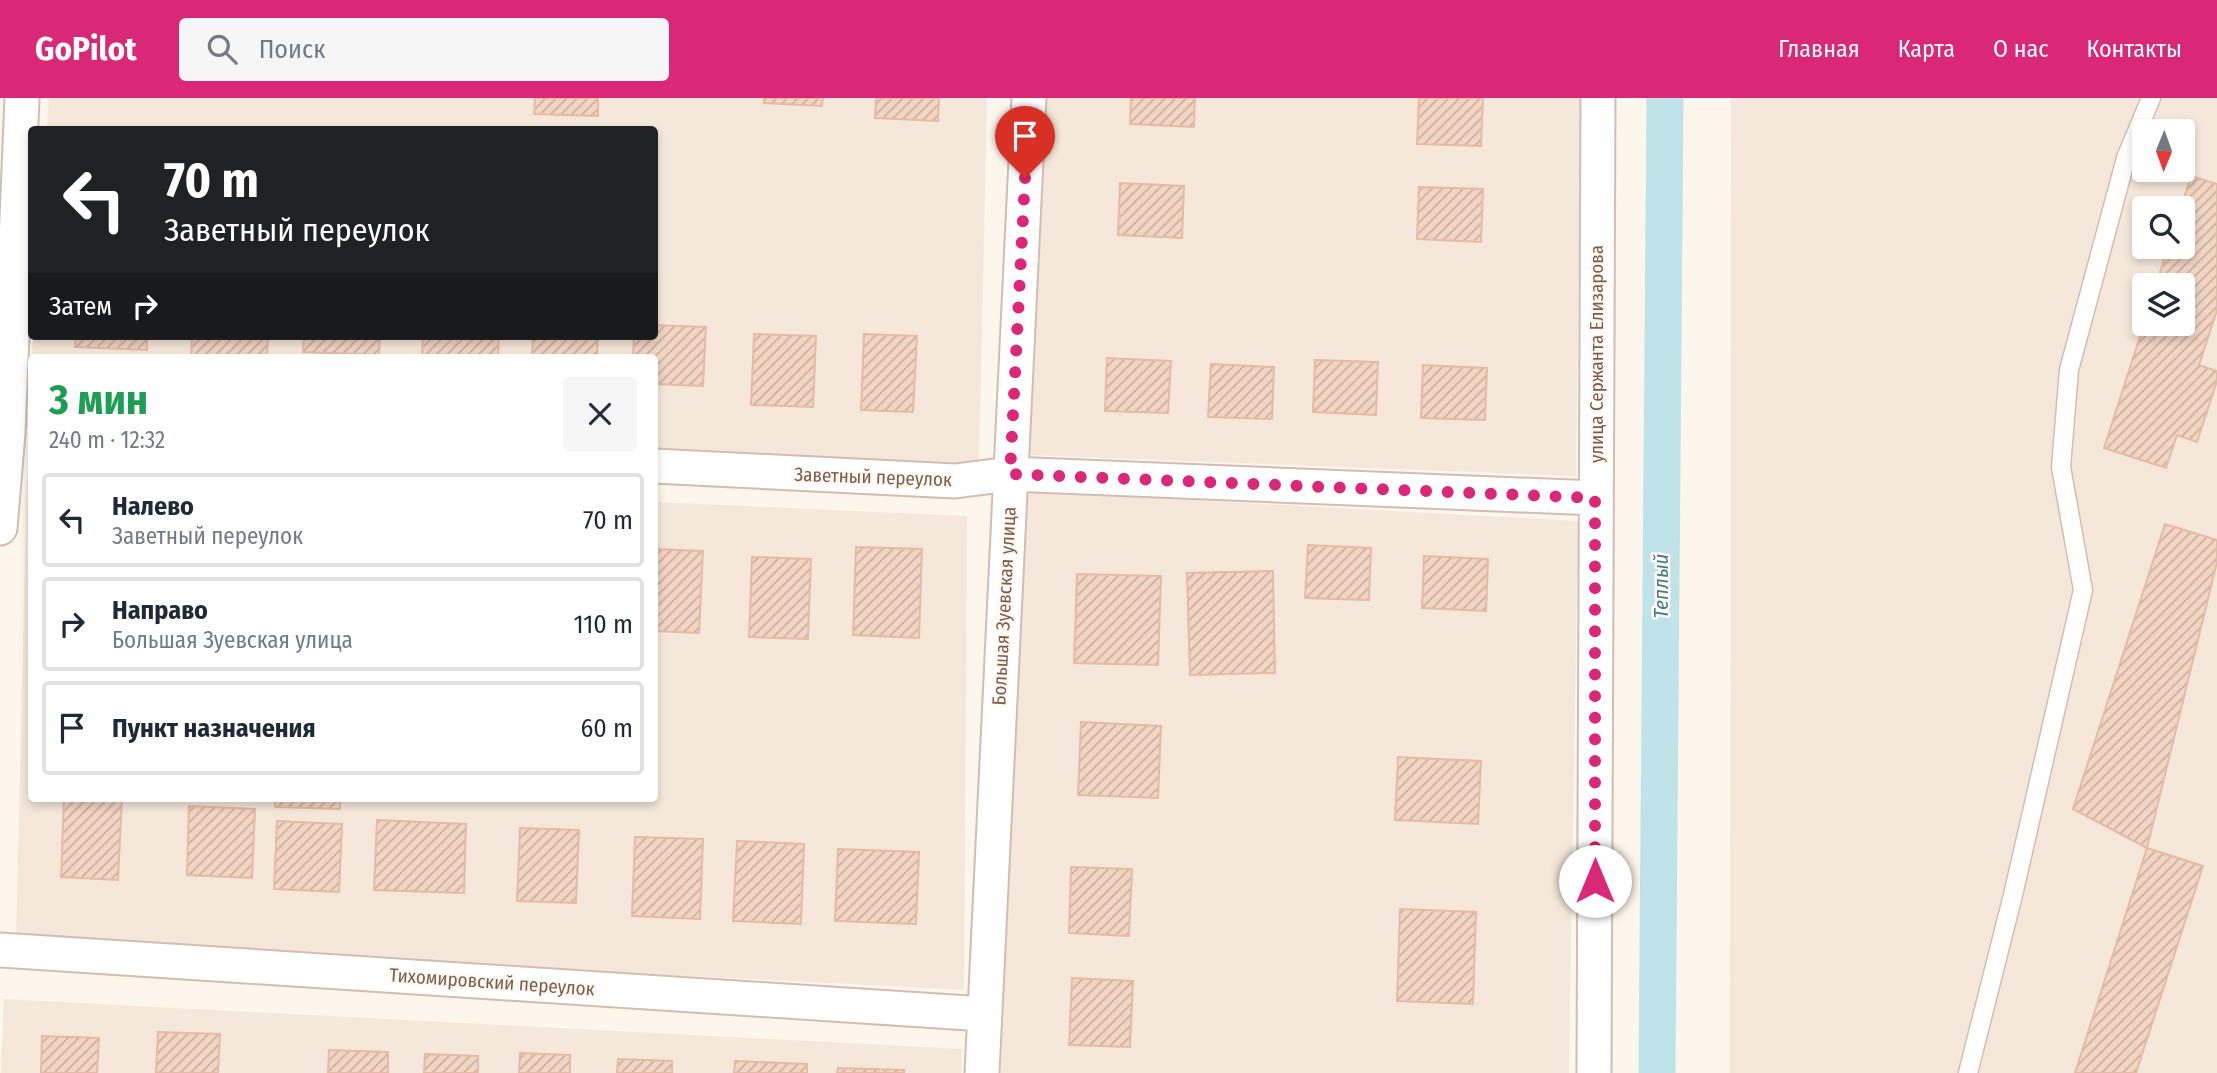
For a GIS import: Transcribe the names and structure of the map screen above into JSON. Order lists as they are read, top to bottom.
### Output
{
  "streets": {
    "street": [
      "улица Сержанта Елизарова",
      "Заветный переулок",
      "Большая Зуевская улица",
      "Тихомировский переулок"
    ]
  },
  "crossings": [
    ["улица Сержанта Елизарова", "Заветный переулок"],
    ["Заветный переулок", "Большая Зуевская улица"],
    ["Большая Зуевская улица", "Тихомировский переулок"]
  ],
  "water": ["Теплый"],
  "north": "bottom",
  "page": {
    "header": "GoPilot",
    "search": "Поиск",
    "nav": [
      "Главная",
      "Карта",
      "О нас",
      "Контакты"
    ],
    "turn": ["70 m", "Заветный переулок"],
    "then": "Затем",
    "heading": ["3 мин", "240 m · 12:32"],
    "list": [
      {
        "name": "Налево",
        "note": "Заветный переулок",
        "value": "70 m"
      },
      {
        "name": "Направо",
        "note": "Большая Зуевская улица",
        "value": "110 m"
      },
      {
        "name": "Пункт назначения",
        "value": "60 m"
      }
    ]
  }
}
